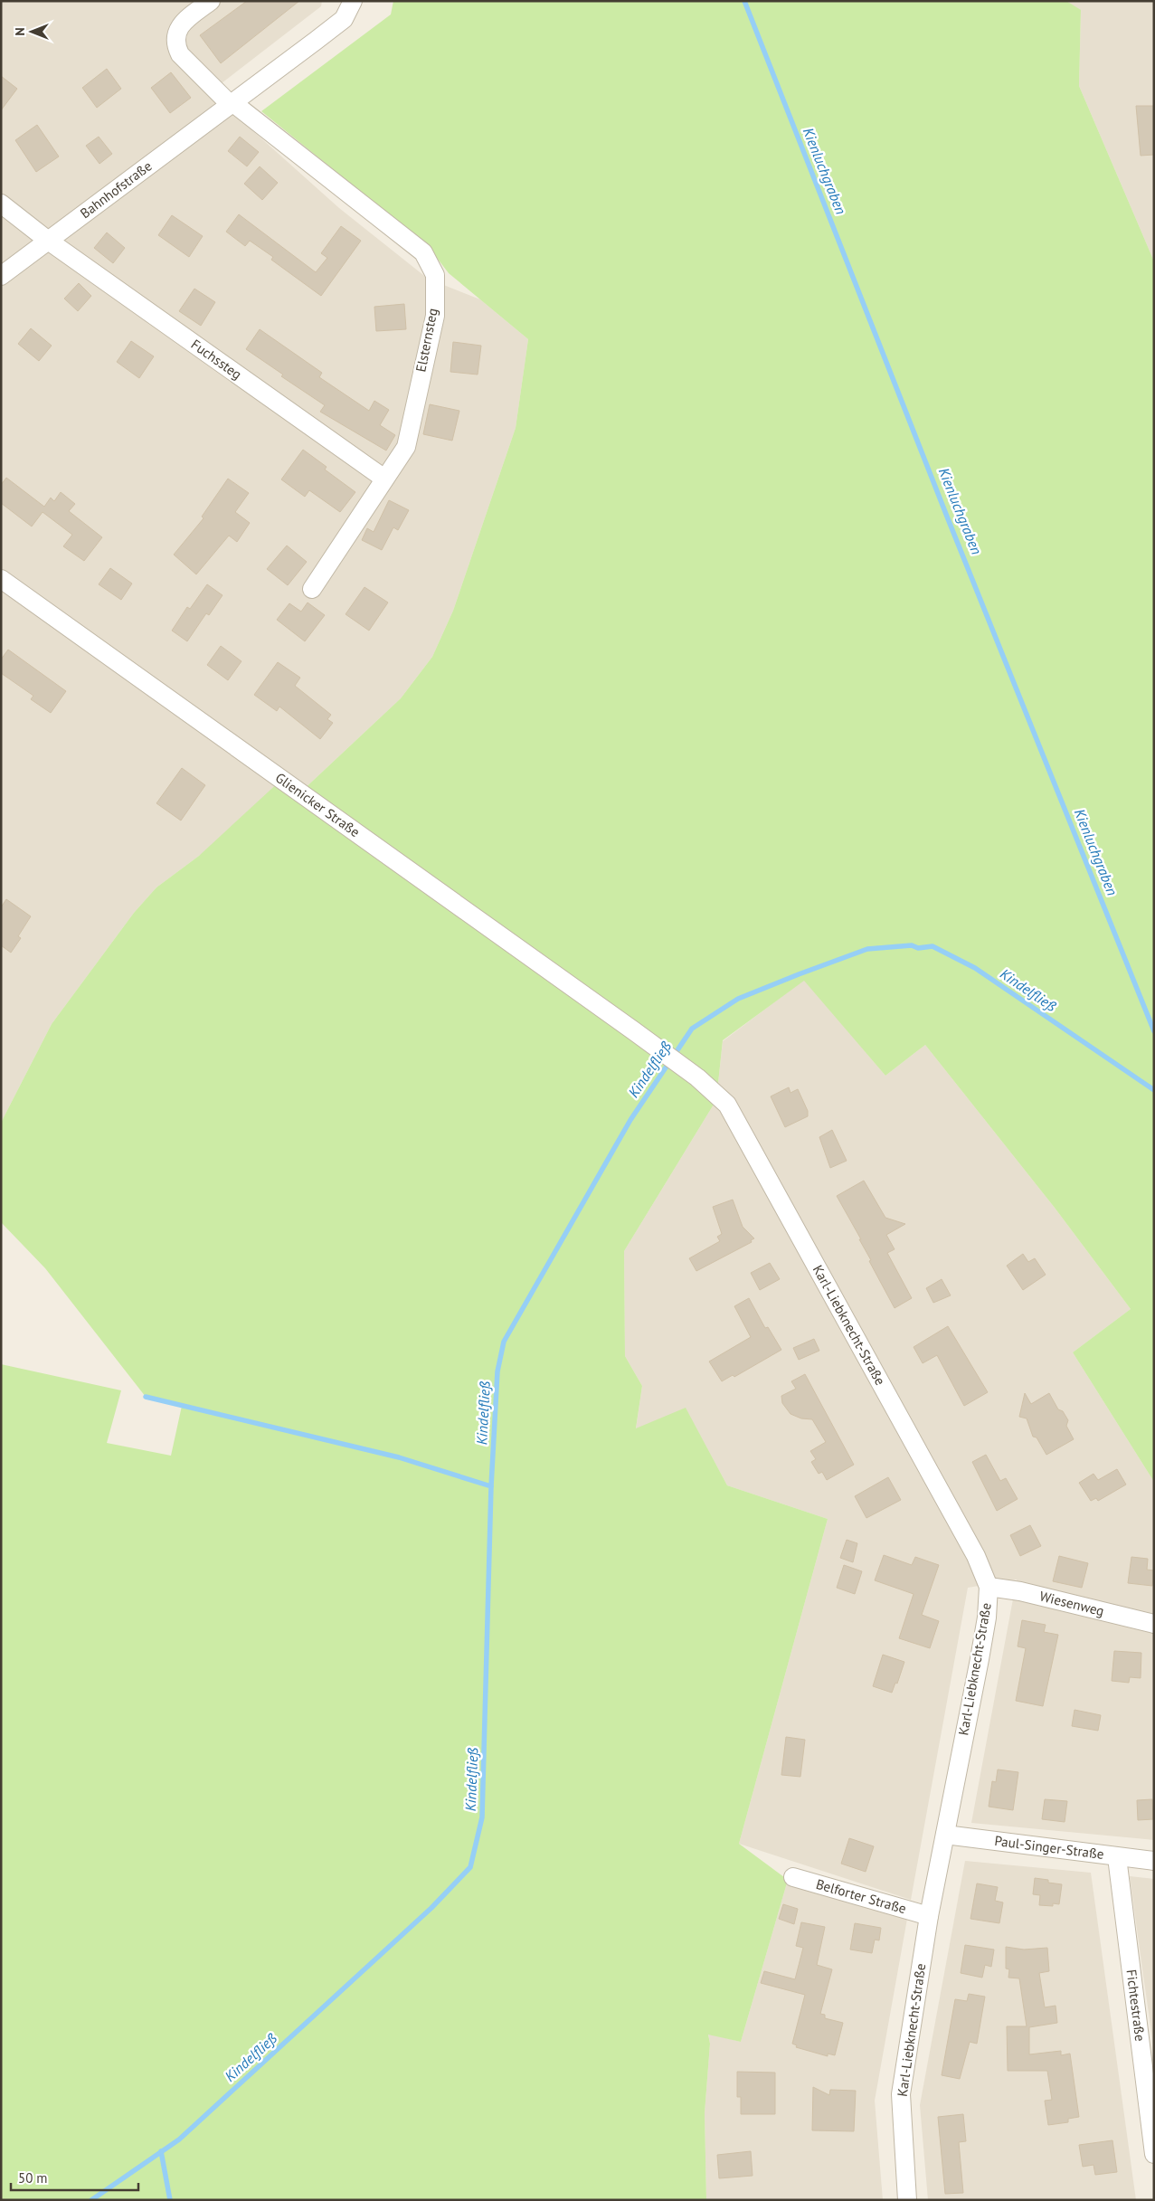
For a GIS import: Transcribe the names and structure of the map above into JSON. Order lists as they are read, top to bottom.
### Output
{
  "streets": {
    "street": [
      "Bahnhofstraße",
      "Elsternsteg",
      "Fuchssteg",
      "Glienicker Straße",
      "Karl-Liebknecht-Straße",
      "Wiesenweg",
      "Paul-Singer-Straße",
      "Belforter Straße",
      "Fichtestraße"
    ]
  },
  "crossings": [
    ["Bahnhofstraße", "Elsternsteg"],
    ["Bahnhofstraße", "Fuchssteg"],
    ["Elsternsteg", "Fuchssteg"],
    ["Glienicker Straße", "Karl-Liebknecht-Straße"],
    ["Karl-Liebknecht-Straße", "Wiesenweg"],
    ["Karl-Liebknecht-Straße", "Paul-Singer-Straße"],
    ["Karl-Liebknecht-Straße", "Belforter Straße"],
    ["Paul-Singer-Straße", "Fichtestraße"]
  ],
  "water": ["Kienluchgraben", "Kindelfließ"],
  "scale_bar": "50 m",
  "north": "left"
}
